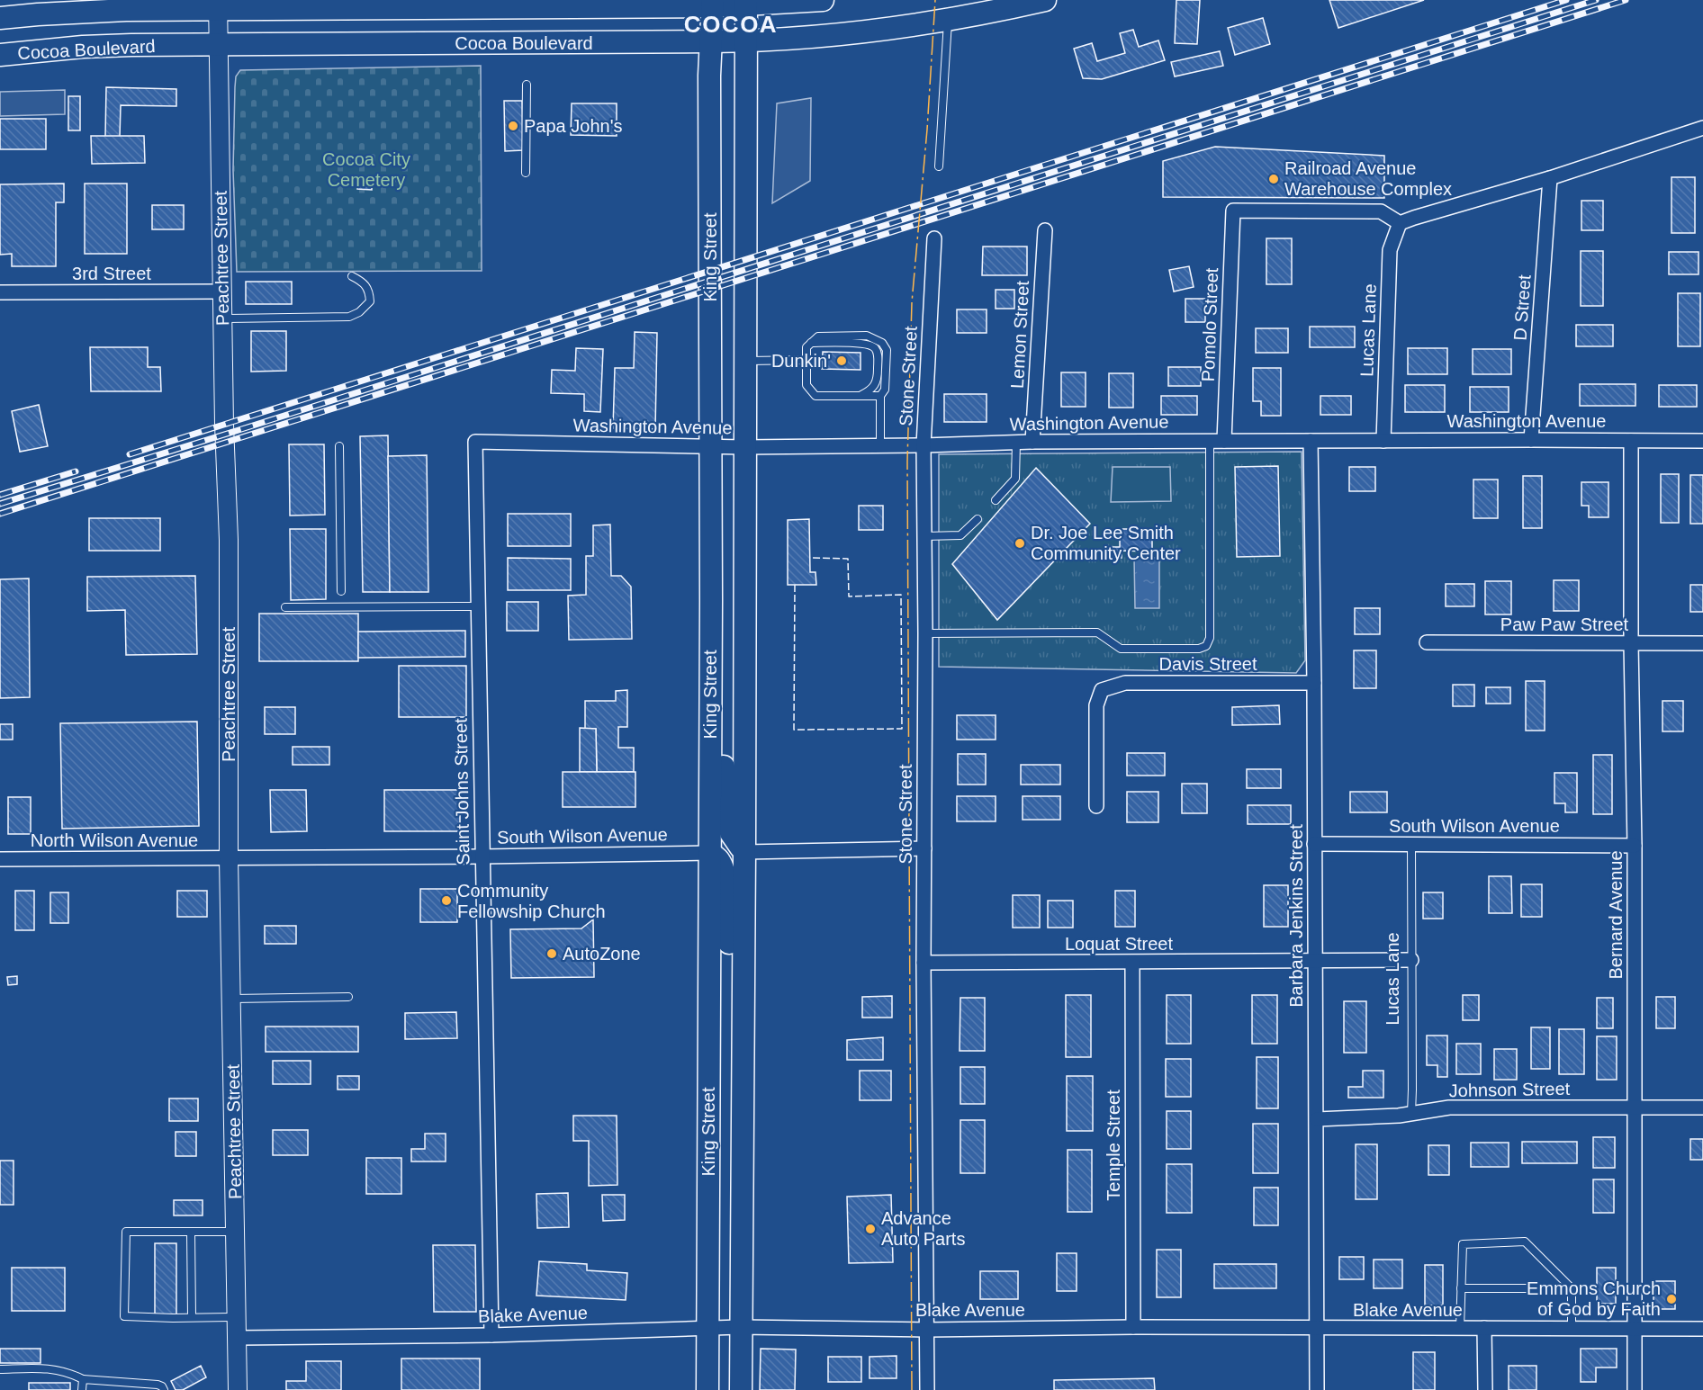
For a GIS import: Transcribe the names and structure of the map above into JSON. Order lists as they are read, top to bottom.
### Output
{
  "streets": {
    "main road": ["Cocoa Boulevard", "King Street"],
    "street": [
      "Peachtree Street",
      "3rd Street",
      "D Street",
      "Pomolo Street",
      "Lucas Lane",
      "Lemon Street",
      "Stone Street",
      "Washington Avenue",
      "Paw Paw Street",
      "Davis Street",
      "Saint Johns Street",
      "South Wilson Avenue",
      "North Wilson Avenue",
      "Bernard Avenue",
      "Barbara Jenkins Street",
      "Loquat Street",
      "Johnson Street",
      "Temple Street",
      "Blake Avenue"
    ]
  },
  "crossings": [
    ["Cocoa Boulevard", "King Street"],
    ["Cocoa Boulevard", "Peachtree Street"],
    ["King Street", "Washington Avenue"],
    ["King Street", "South Wilson Avenue"],
    ["King Street", "Blake Avenue"],
    ["Peachtree Street", "3rd Street"],
    ["Peachtree Street", "South Wilson Avenue"],
    ["Peachtree Street", "North Wilson Avenue"],
    ["Peachtree Street", "Blake Avenue"],
    ["D Street", "Washington Avenue"],
    ["Pomolo Street", "Lucas Lane"],
    ["Pomolo Street", "Washington Avenue"],
    ["Lucas Lane", "Washington Avenue"],
    ["Lucas Lane", "South Wilson Avenue"],
    ["Lucas Lane", "Loquat Street"],
    ["Lucas Lane", "Johnson Street"],
    ["Lemon Street", "Washington Avenue"],
    ["Stone Street", "Washington Avenue"],
    ["Stone Street", "Loquat Street"],
    ["Stone Street", "Blake Avenue"],
    ["Washington Avenue", "Saint Johns Street"],
    ["Washington Avenue", "Bernard Avenue"],
    ["Washington Avenue", "Barbara Jenkins Street"],
    ["Paw Paw Street", "Bernard Avenue"],
    ["Davis Street", "Barbara Jenkins Street"],
    ["Saint Johns Street", "South Wilson Avenue"],
    ["Saint Johns Street", "Blake Avenue"],
    ["South Wilson Avenue", "North Wilson Avenue"],
    ["South Wilson Avenue", "Bernard Avenue"],
    ["South Wilson Avenue", "Barbara Jenkins Street"],
    ["Bernard Avenue", "Johnson Street"],
    ["Bernard Avenue", "Blake Avenue"],
    ["Barbara Jenkins Street", "Loquat Street"],
    ["Barbara Jenkins Street", "Johnson Street"],
    ["Barbara Jenkins Street", "Blake Avenue"],
    ["Loquat Street", "Temple Street"],
    ["Temple Street", "Blake Avenue"]
  ],
  "districts": ["COCOA"],
  "parks": ["Cocoa City Cemetery"],
  "places": [
    "Papa John's",
    "Railroad Avenue Warehouse Complex",
    "Dunkin'",
    "Dr. Joe Lee Smith Community Center",
    "Community Fellowship Church",
    "AutoZone",
    "Advance Auto Parts",
    "Emmons Church of God by Faith"
  ]
}
